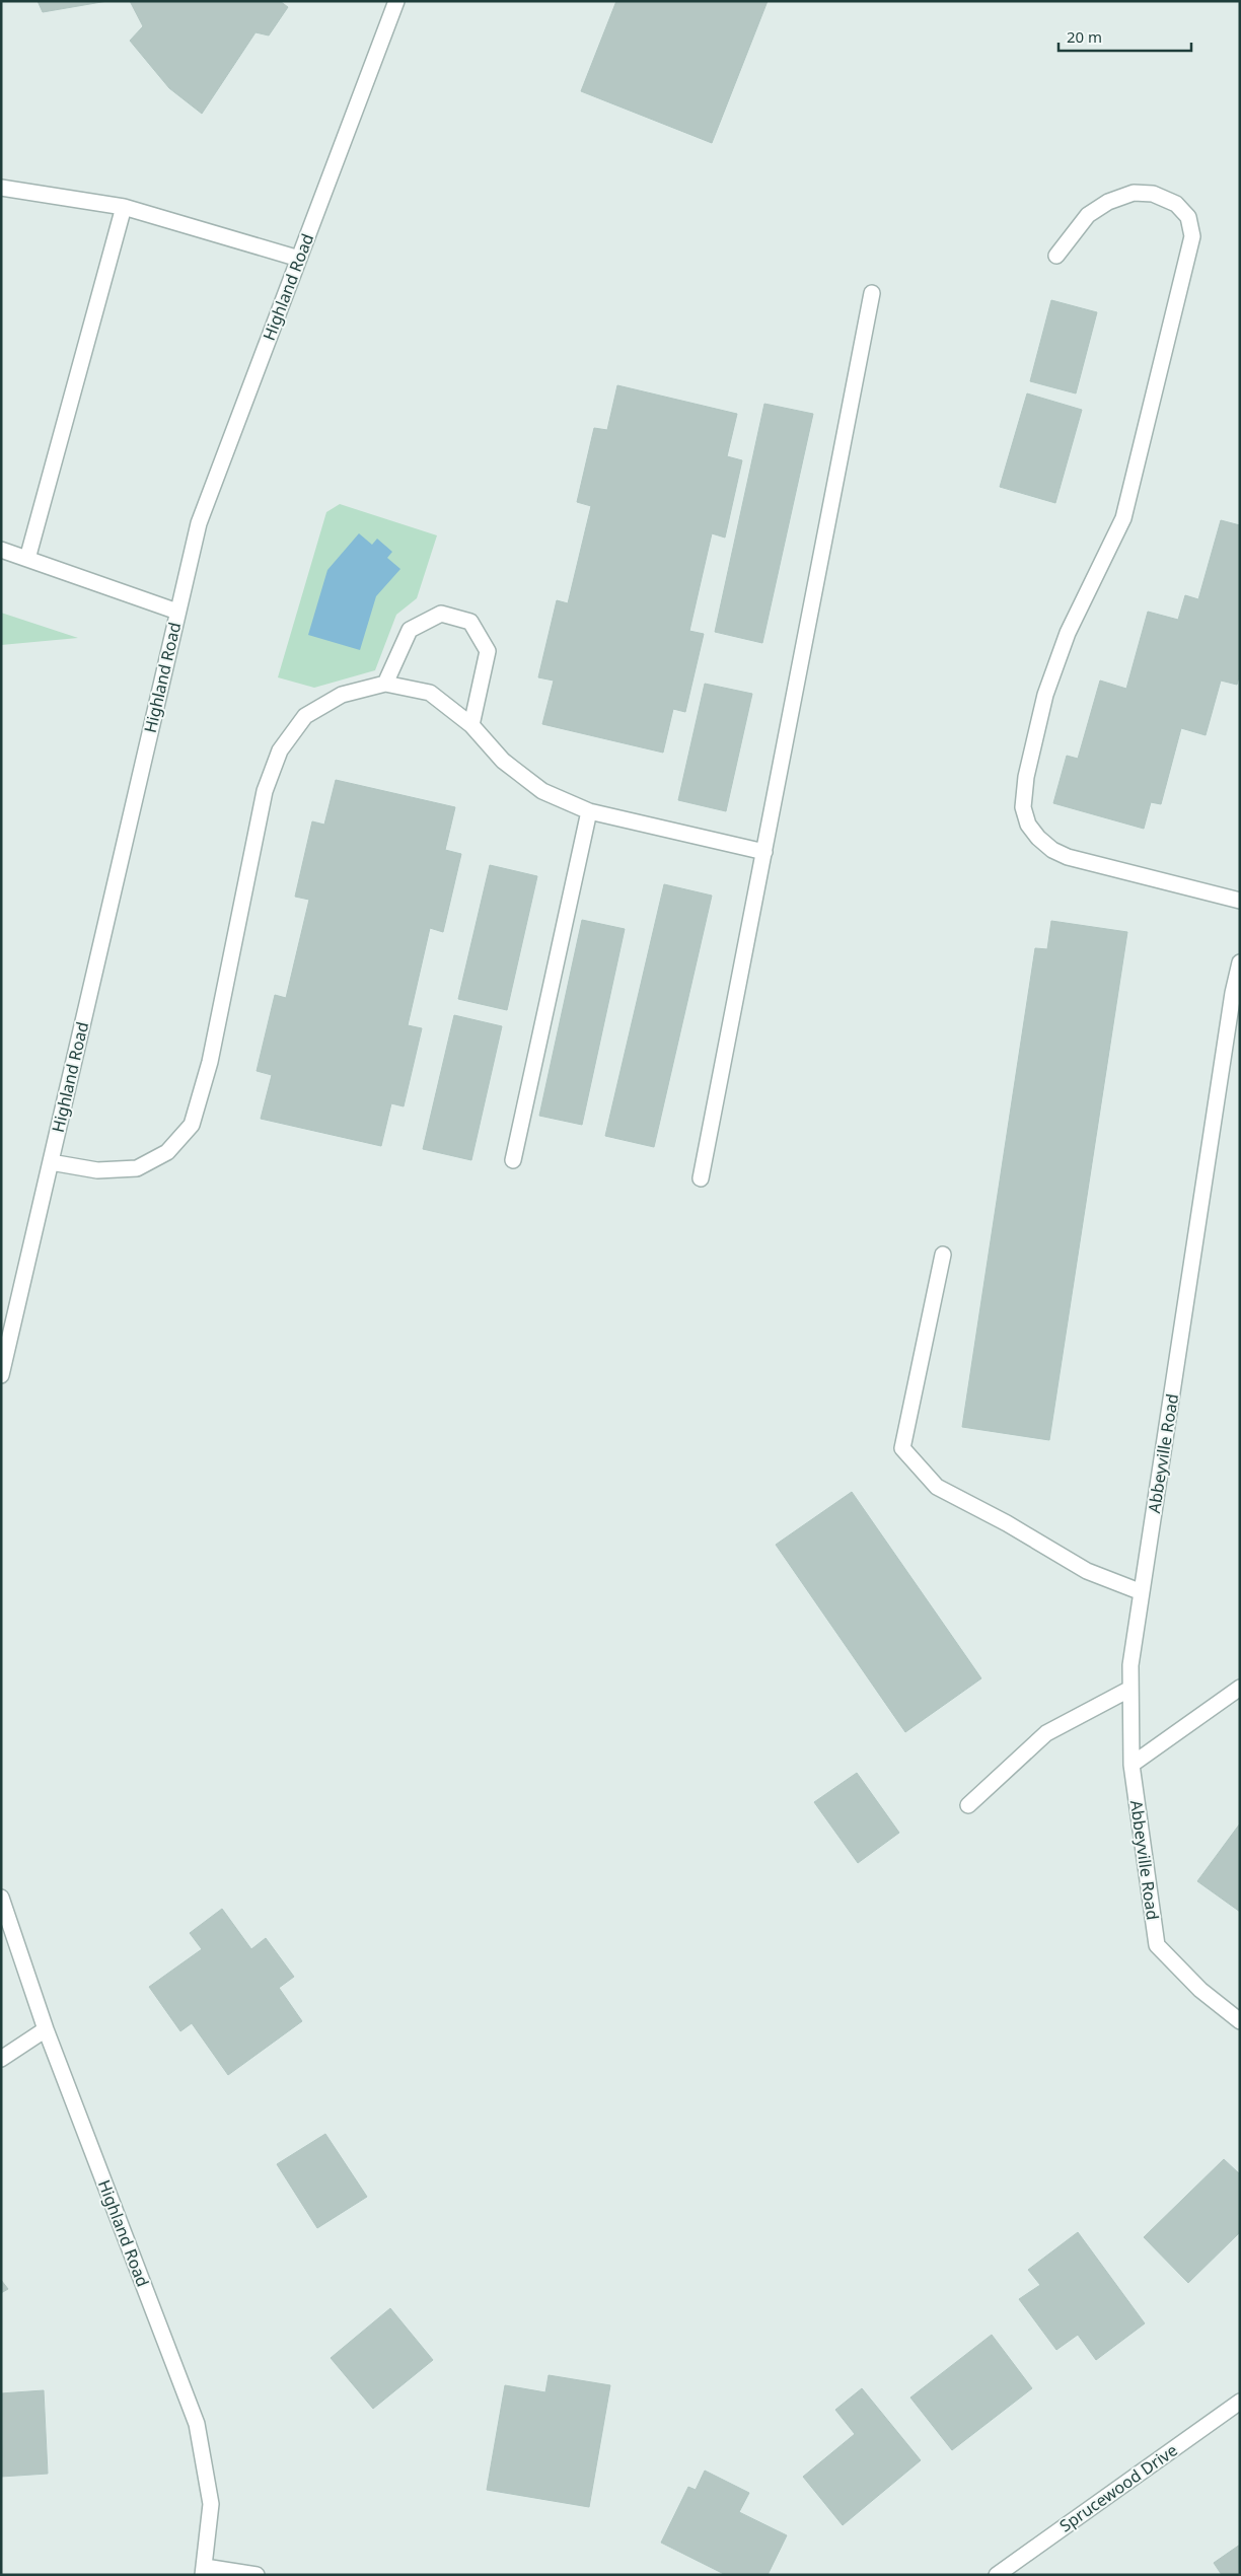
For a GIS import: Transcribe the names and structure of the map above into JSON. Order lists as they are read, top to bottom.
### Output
{
  "streets": {
    "street": ["Highland Road", "Abbeyville Road", "Sprucewood Drive"]
  },
  "scale_bar": "20 m"
}
